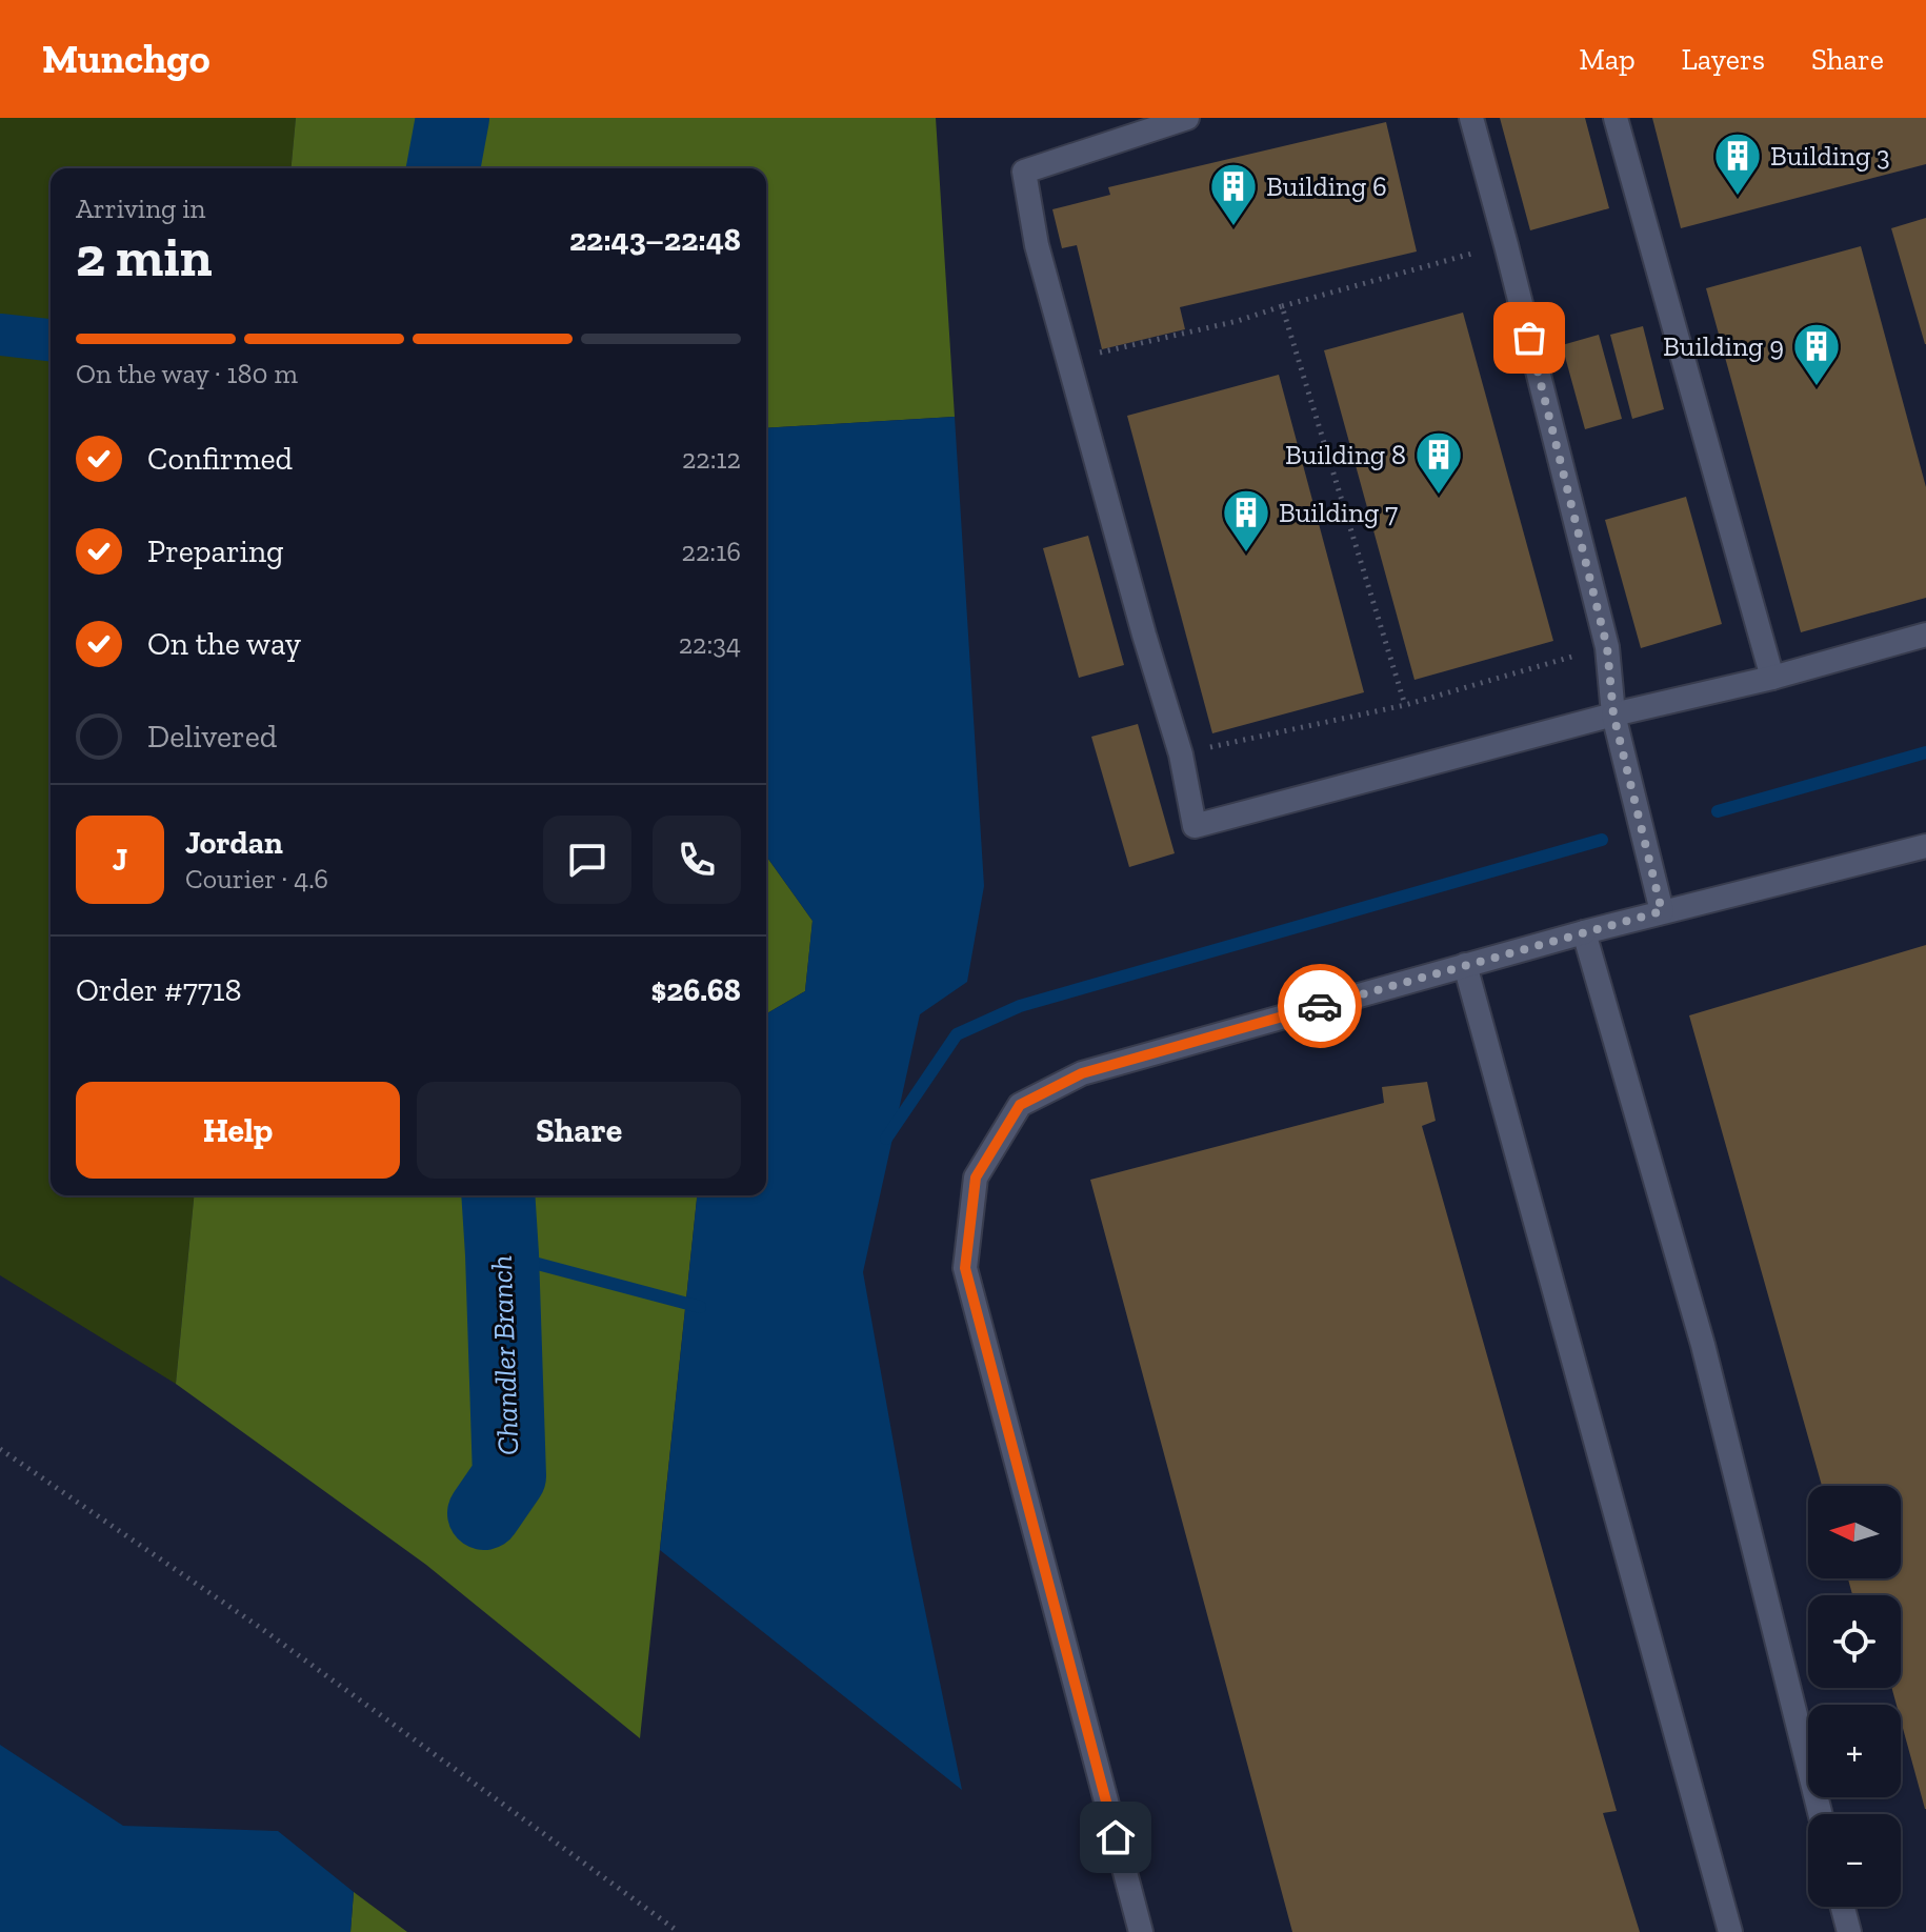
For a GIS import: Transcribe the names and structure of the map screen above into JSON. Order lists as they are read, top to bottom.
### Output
{
  "water": ["Chandler Branch"],
  "places": {
    "building": [
      "Building 3",
      "Building 6",
      "Building 9",
      "Building 8",
      "Building 7"
    ]
  },
  "north": "left",
  "page": {
    "header": "Munchgo",
    "nav": ["Map", "Layers", "Share"],
    "heading": ["2 min", "Arriving in", "22:43–22:48"],
    "panel": [
      "Jordan",
      "Courier · 4.6",
      "Order #7718",
      "$26.68"
    ],
    "bar": "On the way · 180 m",
    "list": [
      ["Confirmed", "22:12"],
      ["Preparing", "22:16"],
      ["On the way", "22:34"],
      "Delivered"
    ],
    "round": "J",
    "buttons": ["Help", "Share"],
    "map_buttons": ["+", "−"]
  }
}
